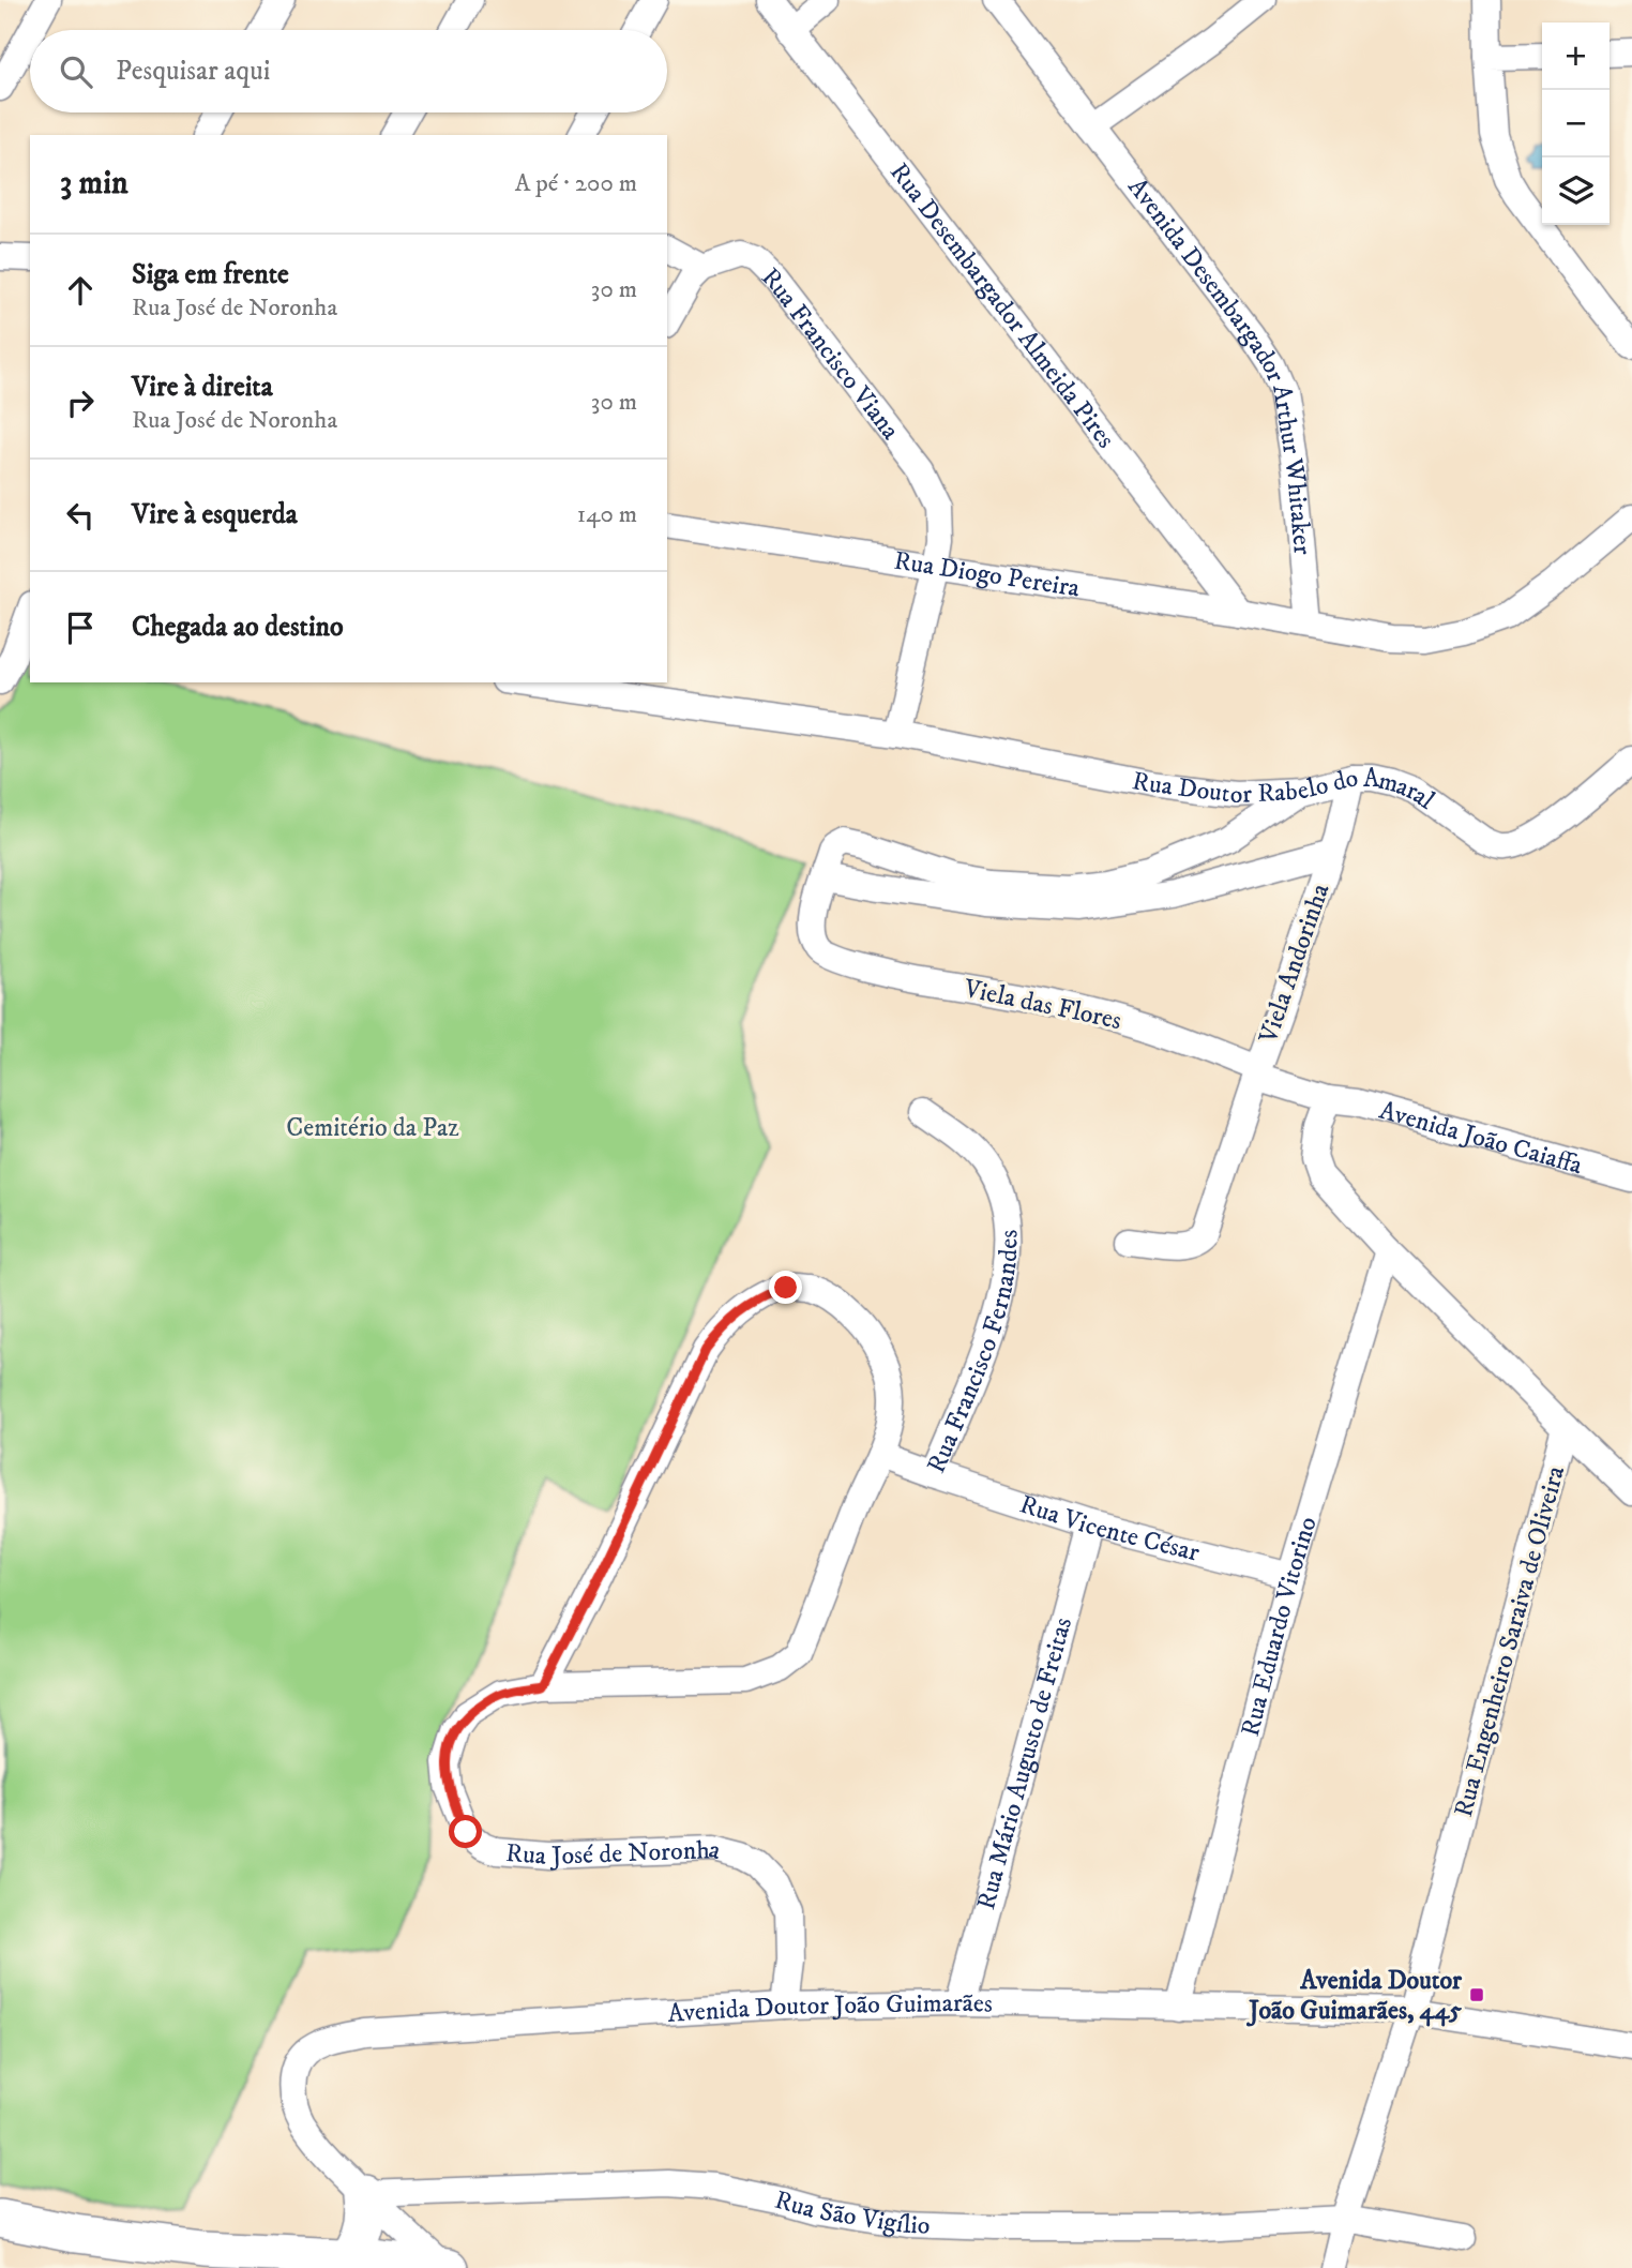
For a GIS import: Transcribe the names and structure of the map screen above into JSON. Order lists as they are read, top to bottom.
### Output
{
  "streets": {
    "street": [
      "Rua Desembargador Almeida Pires",
      "Rua Francisco Viana",
      "Avenida Desembargador Arthur Whitaker",
      "Rua Diogo Pereira",
      "Rua Doutor Rabelo do Amaral",
      "Viela Andorinha",
      "Viela das Flores",
      "Avenida João Caiaffa",
      "Rua Francisco Fernandes",
      "Rua Vicente César",
      "Rua Eduardo Vitorino",
      "Rua Engenheiro Saraiva de Oliveira",
      "Rua Mário Augusto de Freitas",
      "Rua José de Noronha",
      "Avenida Doutor João Guimarães",
      "Rua São Vigílio"
    ]
  },
  "crossings": [
    ["Rua Desembargador Almeida Pires", "Rua Diogo Pereira"],
    ["Rua Francisco Viana", "Rua Diogo Pereira"],
    ["Avenida Desembargador Arthur Whitaker", "Rua Diogo Pereira"],
    ["Rua Doutor Rabelo do Amaral", "Viela Andorinha"],
    ["Viela Andorinha", "Viela das Flores"],
    ["Viela Andorinha", "Avenida João Caiaffa"],
    ["Rua Francisco Fernandes", "Rua Vicente César"],
    ["Rua Francisco Fernandes", "Rua José de Noronha"],
    ["Rua Vicente César", "Rua Eduardo Vitorino"],
    ["Rua Vicente César", "Rua Mário Augusto de Freitas"],
    ["Rua Eduardo Vitorino", "Avenida Doutor João Guimarães"],
    ["Rua Engenheiro Saraiva de Oliveira", "Avenida Doutor João Guimarães"],
    ["Rua Engenheiro Saraiva de Oliveira", "Rua São Vigílio"],
    ["Rua Mário Augusto de Freitas", "Avenida Doutor João Guimarães"],
    ["Rua José de Noronha", "Avenida Doutor João Guimarães"],
    ["Avenida Doutor João Guimarães", "Rua São Vigílio"]
  ],
  "parks": ["Cemitério da Paz"],
  "places": {
    "transit": ["Avenida Doutor João Guimarães, 445"]
  },
  "page": {
    "map_buttons": ["+", "−"],
    "search": "Pesquisar aqui",
    "heading": ["3 min", "A pé · 200 m"],
    "list": [
      ["Siga em frente", "Rua José de Noronha", "30 m"],
      ["Vire à direita", "Rua José de Noronha", "30 m"],
      ["Vire à esquerda", "140 m"],
      "Chegada ao destino"
    ]
  }
}
